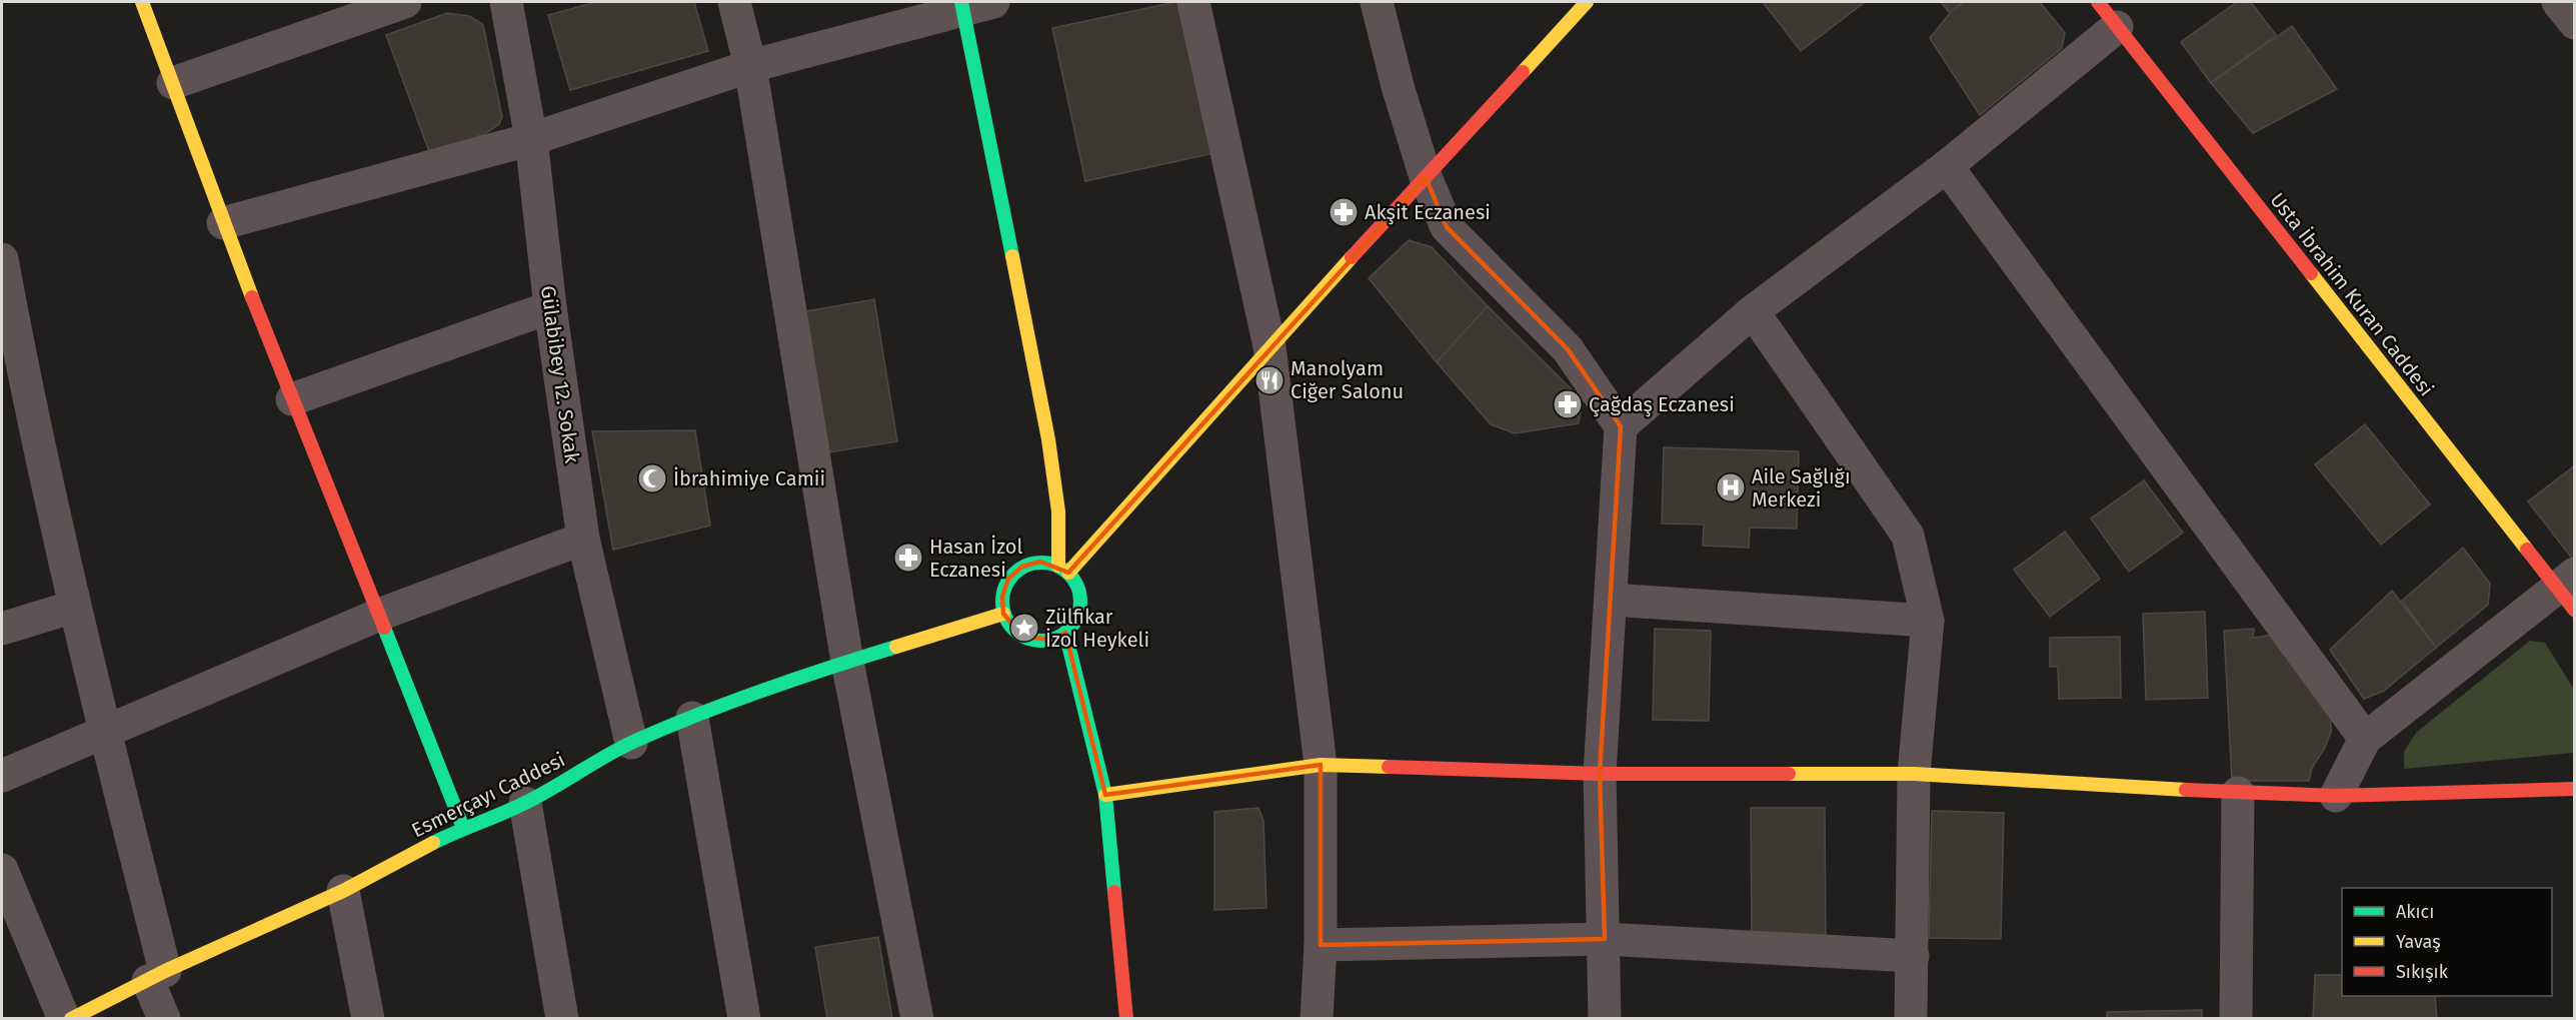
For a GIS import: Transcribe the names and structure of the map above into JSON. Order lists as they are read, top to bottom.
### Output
{
  "streets": {
    "street": ["Usta İbrahim Kuran Caddesi", "Gülabibey 12. Sokak", "Esmerçayı Caddesi"]
  },
  "crossings": [
    ["Gülabibey 12. Sokak", "Esmerçayı Caddesi"]
  ],
  "places": {
    "pharmacy": ["Akşit Eczanesi", "Çağdaş Eczanesi", "Hasan İzol Eczanesi"],
    "restaurant": ["Manolyam Ciğer Salonu"],
    "mosque": ["İbrahimiye Camii"],
    "hospital": ["Aile Sağlığı Merkezi"],
    "place": ["Zülfikar İzol Heykeli"]
  },
  "legend": ["Akıcı", "Yavaş", "Sıkışık"]
}
